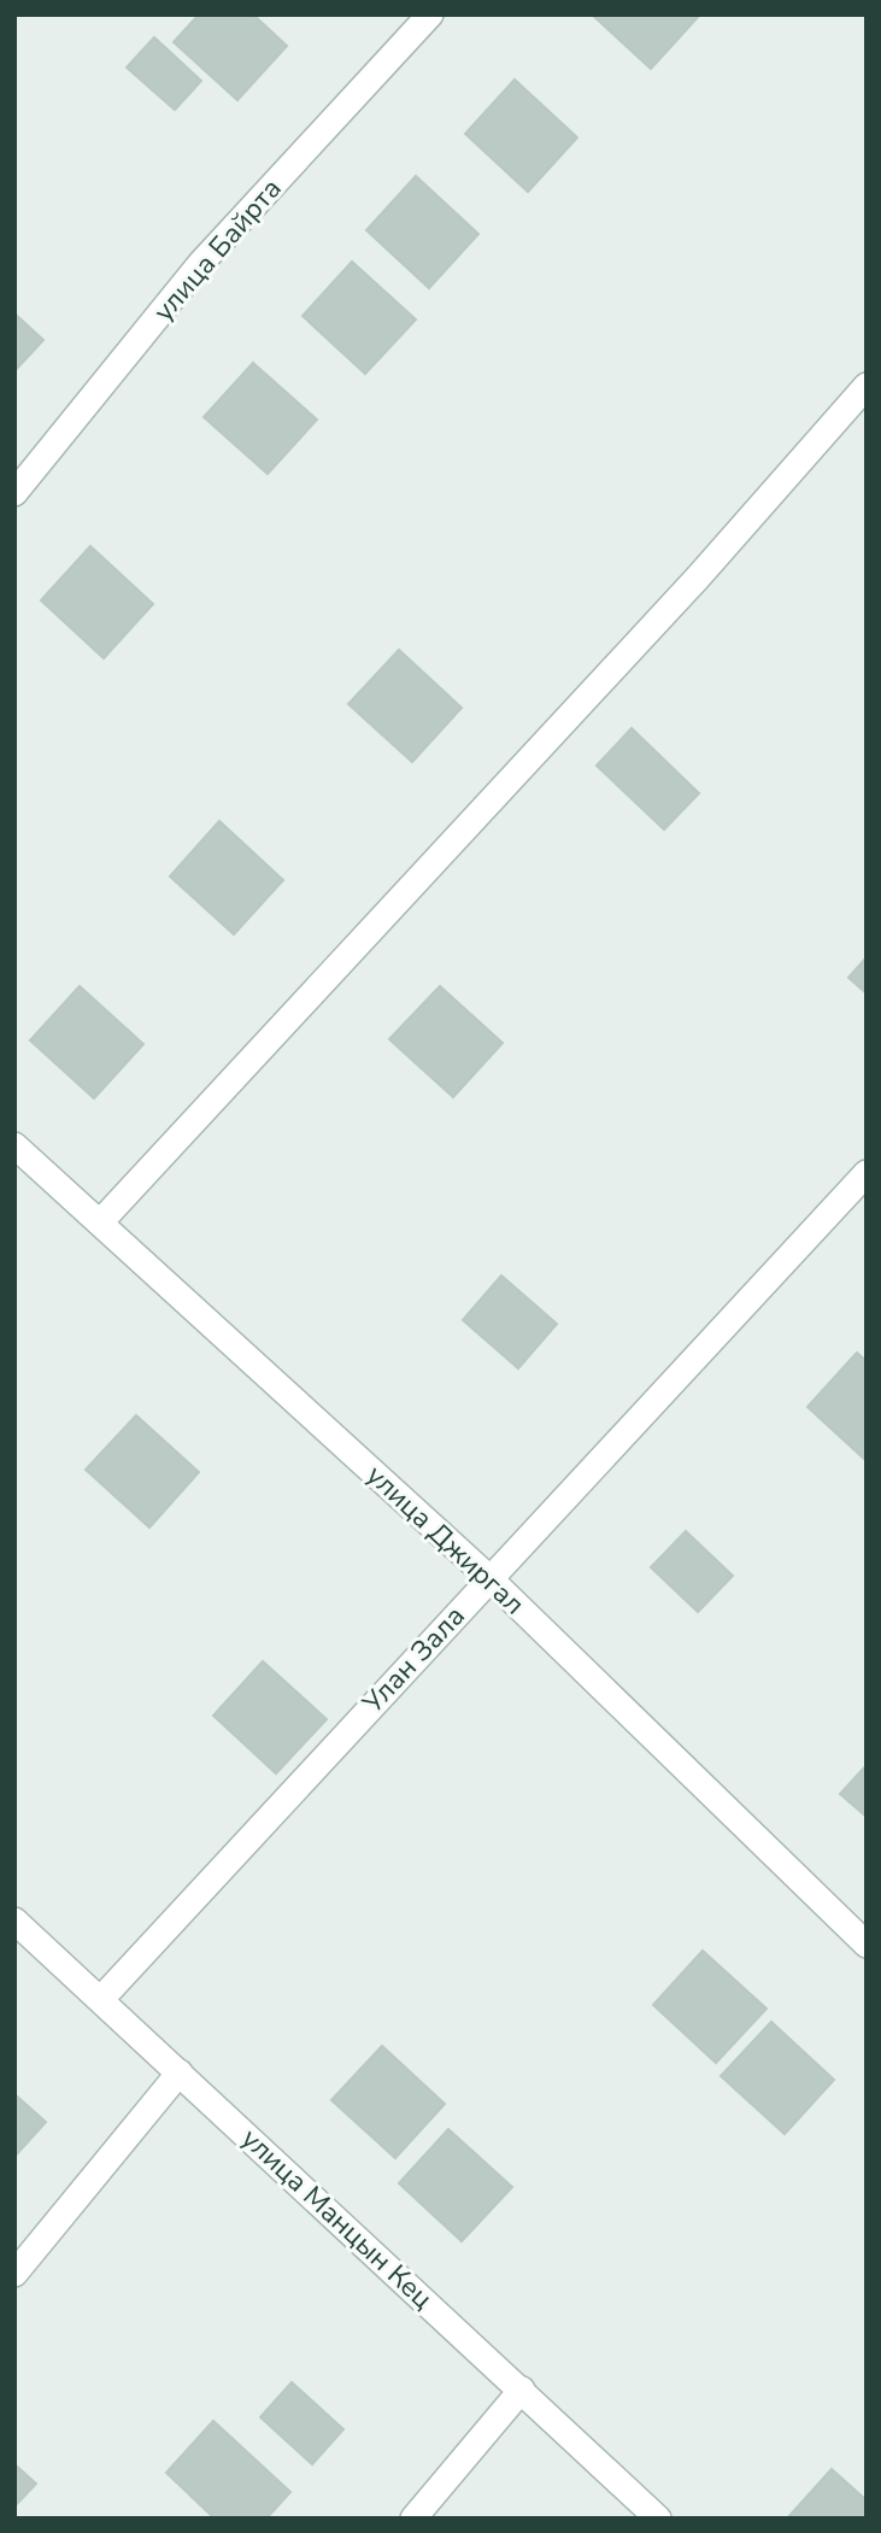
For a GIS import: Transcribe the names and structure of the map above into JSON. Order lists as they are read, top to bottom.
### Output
{
  "streets": {
    "street": [
      "улица Байрта",
      "улица Джиргал",
      "Улан Зала",
      "улица Манцын Кец"
    ]
  },
  "crossings": [
    ["улица Джиргал", "Улан Зала"],
    ["Улан Зала", "улица Манцын Кец"]
  ]
}
